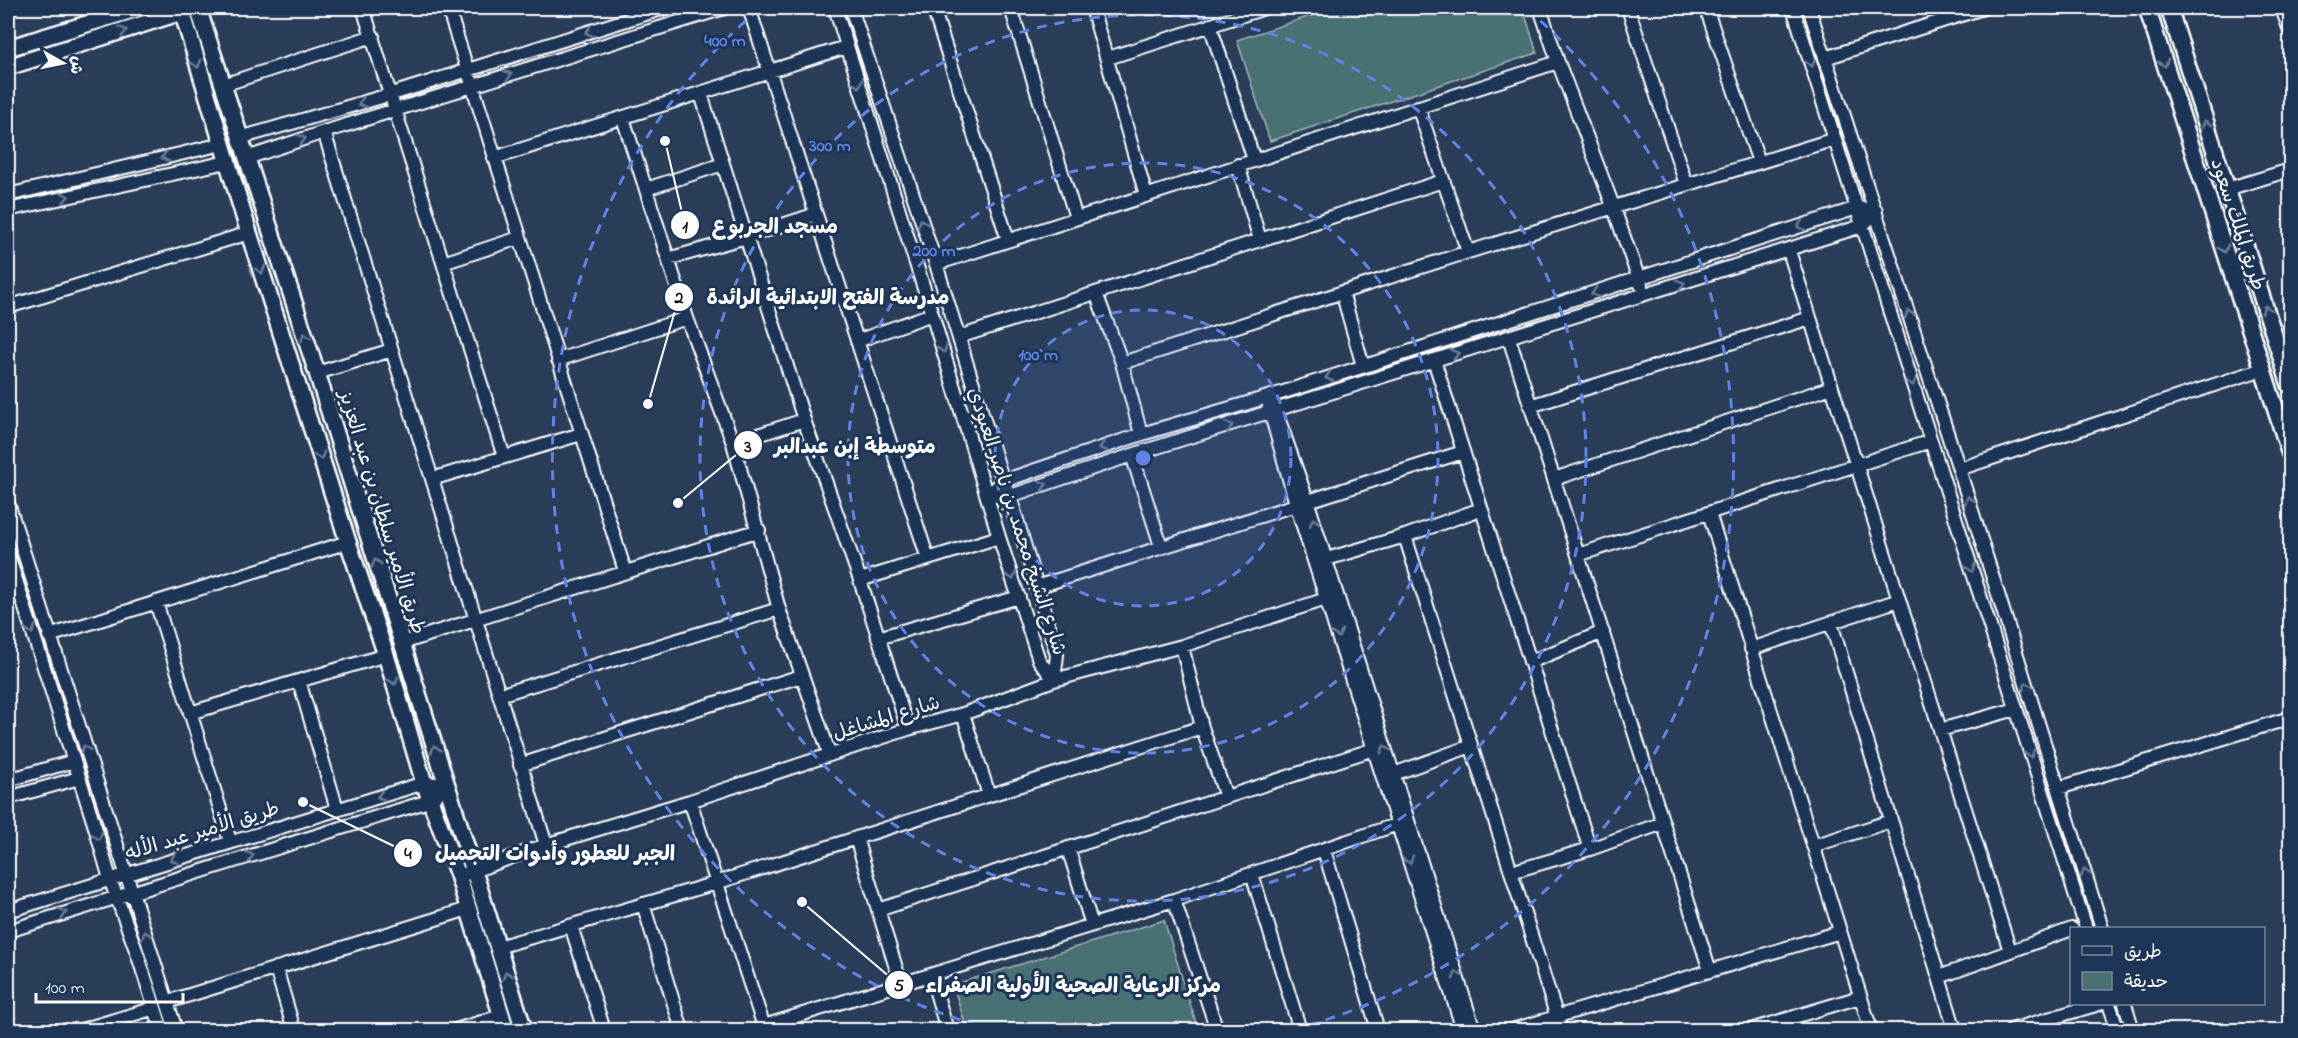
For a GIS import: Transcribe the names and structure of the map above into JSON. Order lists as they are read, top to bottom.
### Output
{
  "streets": {
    "main road": ["طريق الملك سعود", "طريق الأمير سلطان بن عبد العزيز"],
    "street": ["شارع الشيخ محمد بن ناصر العبودي", "شارع المشاغل", "طريق الأمير عبد الأله"]
  },
  "crossings": [
    ["طريق الأمير سلطان بن عبد العزيز", "شارع المشاغل"],
    ["طريق الأمير سلطان بن عبد العزيز", "طريق الأمير عبد الأله"],
    ["شارع الشيخ محمد بن ناصر العبودي", "شارع المشاغل"]
  ],
  "places": [
    "مسجد الجربوع",
    "مدرسة الفتح الابتدائية الرائدة",
    "متوسطة إبن عبدالبر",
    "الجبر للعطور وأدوات التجميل",
    "مركز الرعاية الصحية الأولية الصفراء"
  ],
  "legend": ["طريق", "حديقة"],
  "scale_bar": "100 m",
  "north": "right",
  "rings": [
    "400 m",
    "300 m",
    "200 m",
    "100 m"
  ]
}
